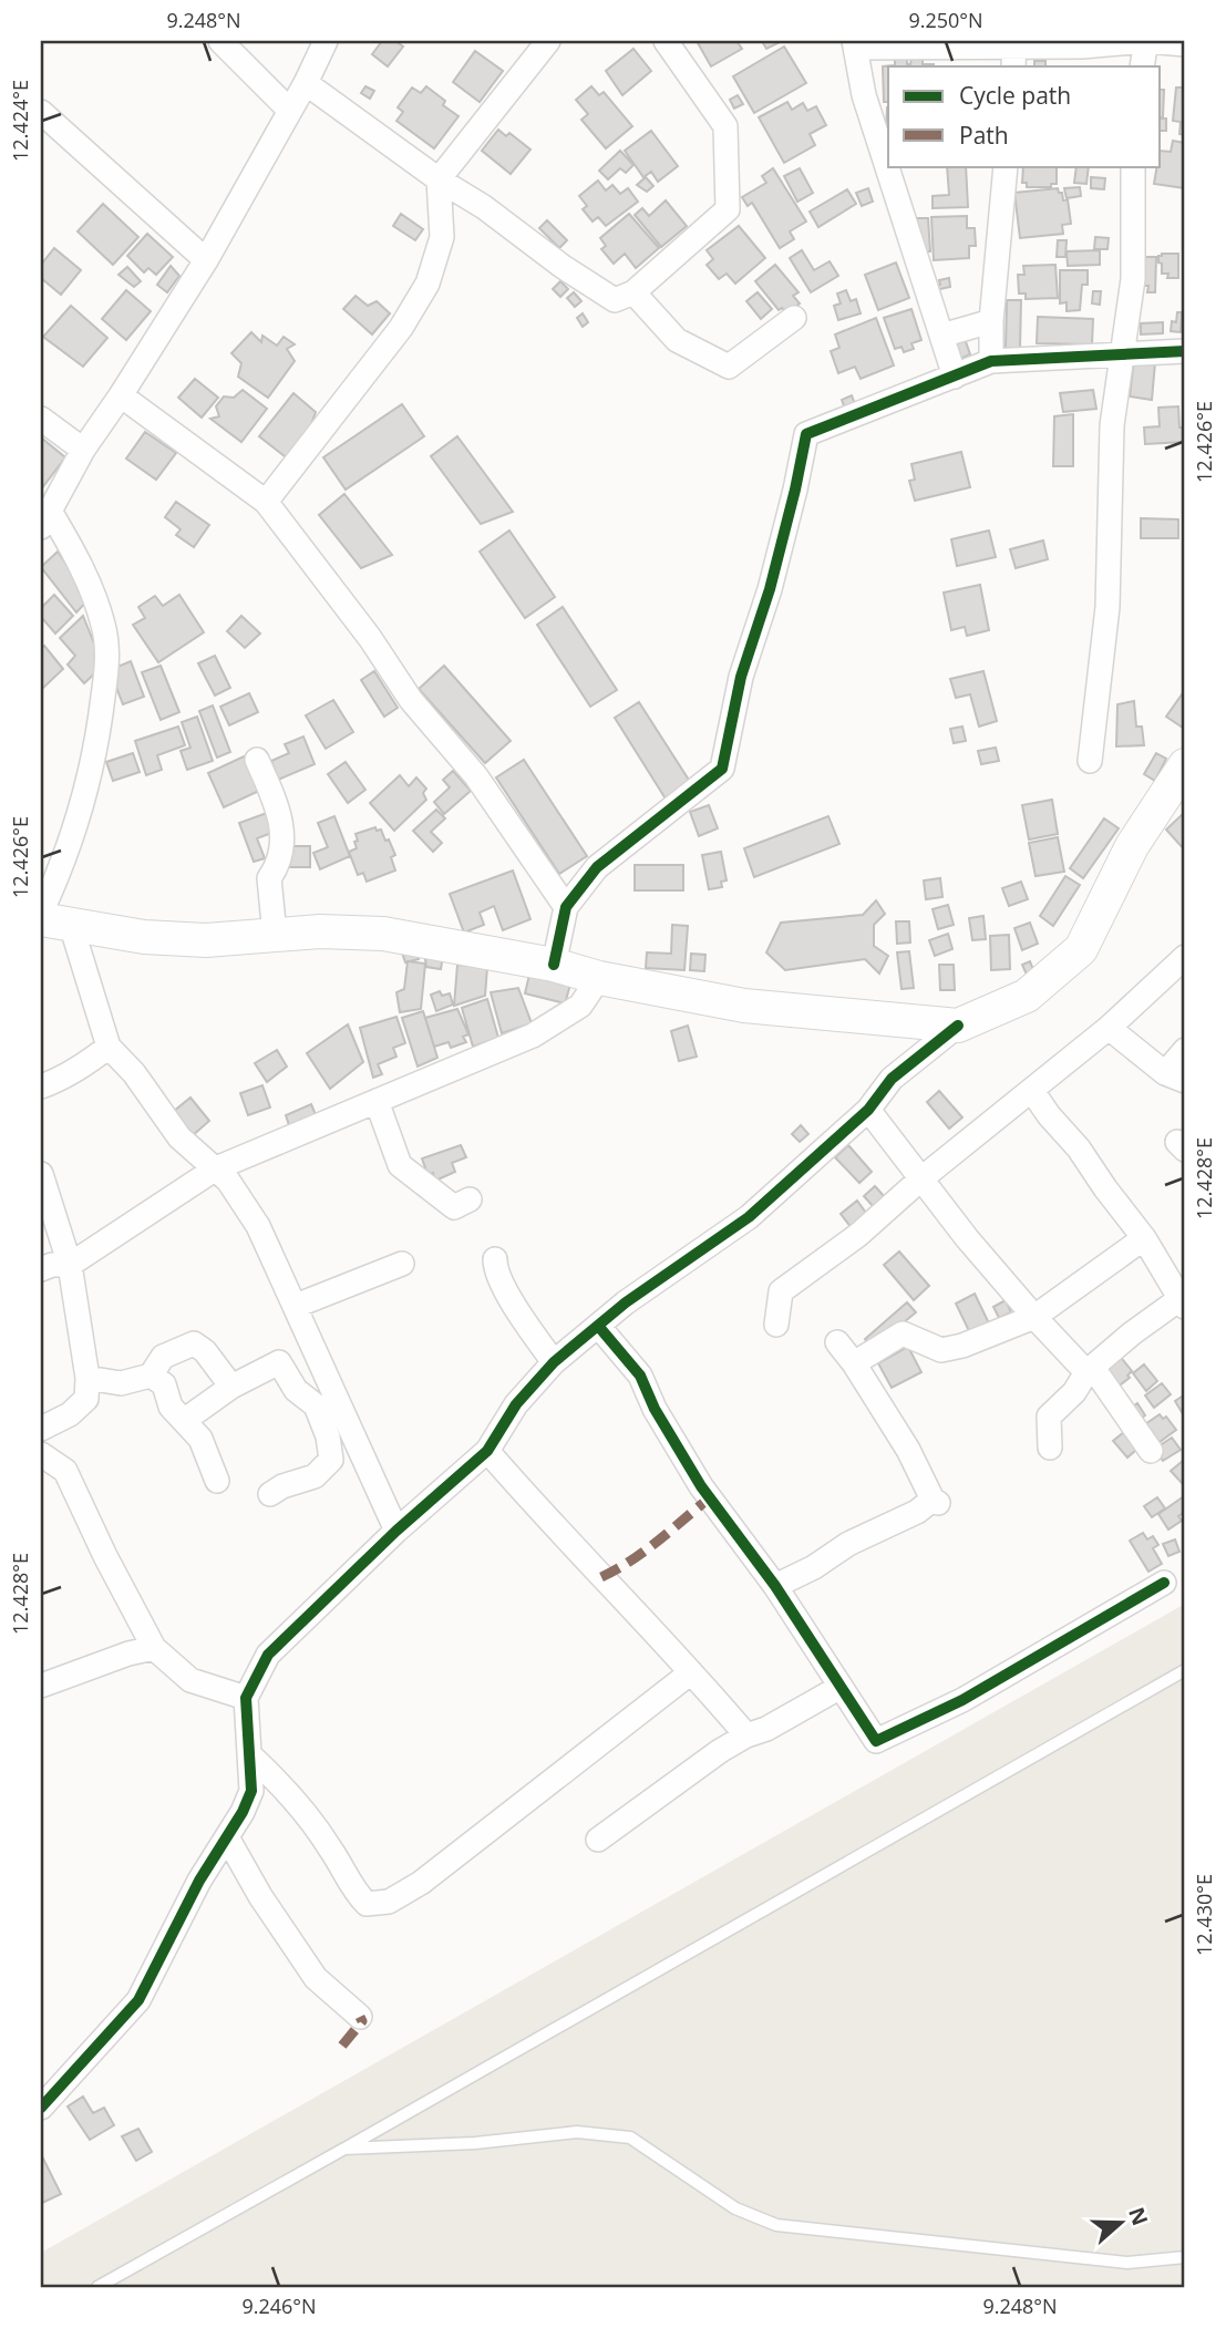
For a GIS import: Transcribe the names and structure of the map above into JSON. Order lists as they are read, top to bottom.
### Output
{
  "legend": ["Cycle path", "Path"],
  "north": "right",
  "coordinates": [
    "9.248°N",
    "9.250°N",
    "12.424°E",
    "12.426°E",
    "12.428°E",
    "12.430°E",
    "9.246°N"
  ]
}
